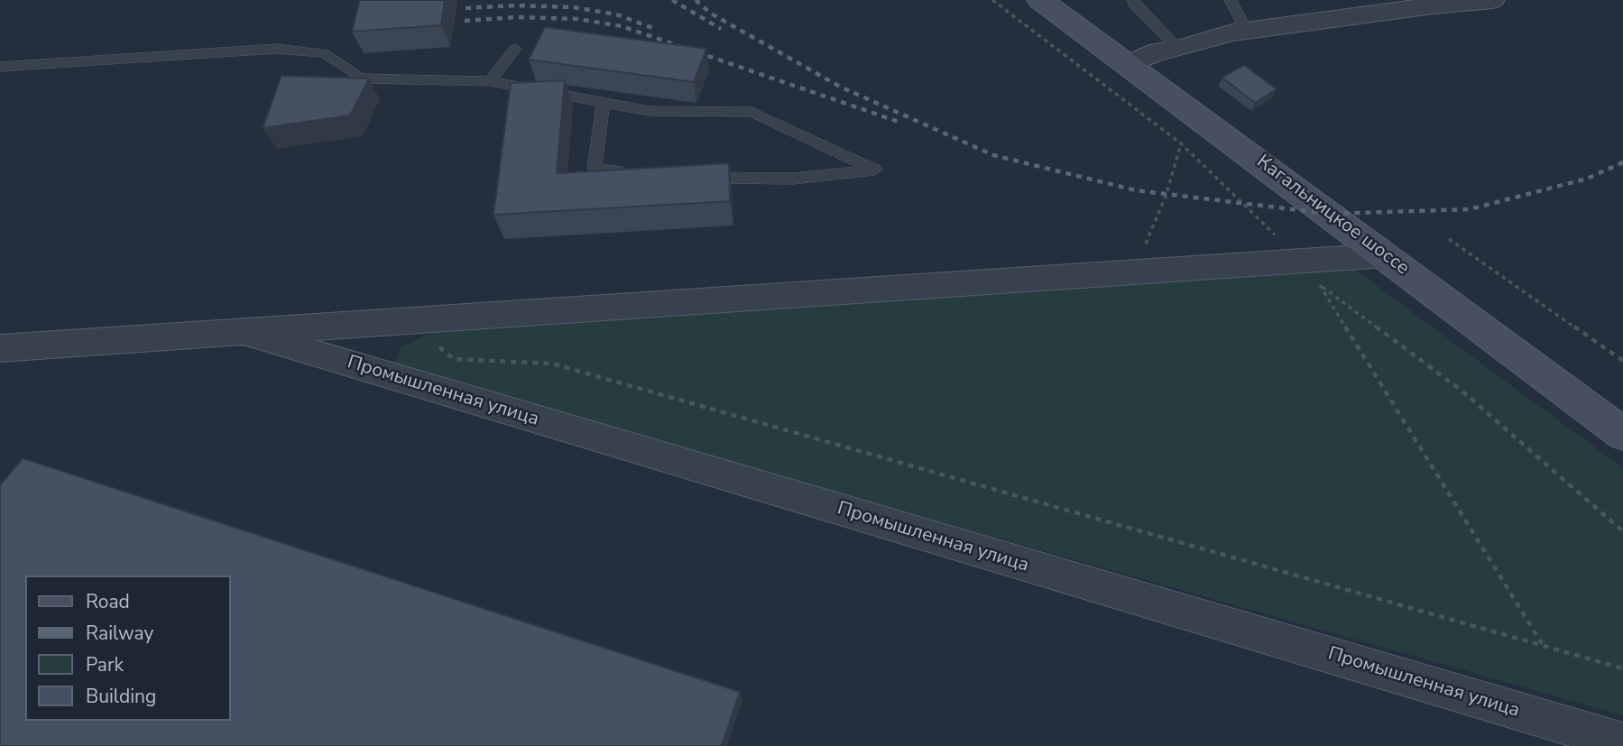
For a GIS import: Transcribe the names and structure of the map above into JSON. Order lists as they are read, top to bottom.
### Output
{
  "streets": {
    "main road": ["Кагальницкое шоссе"],
    "street": ["Промышленная улица"]
  },
  "crossings": [
    ["Кагальницкое шоссе", "Промышленная улица"]
  ],
  "legend": [
    "Road",
    "Railway",
    "Park",
    "Building"
  ]
}
